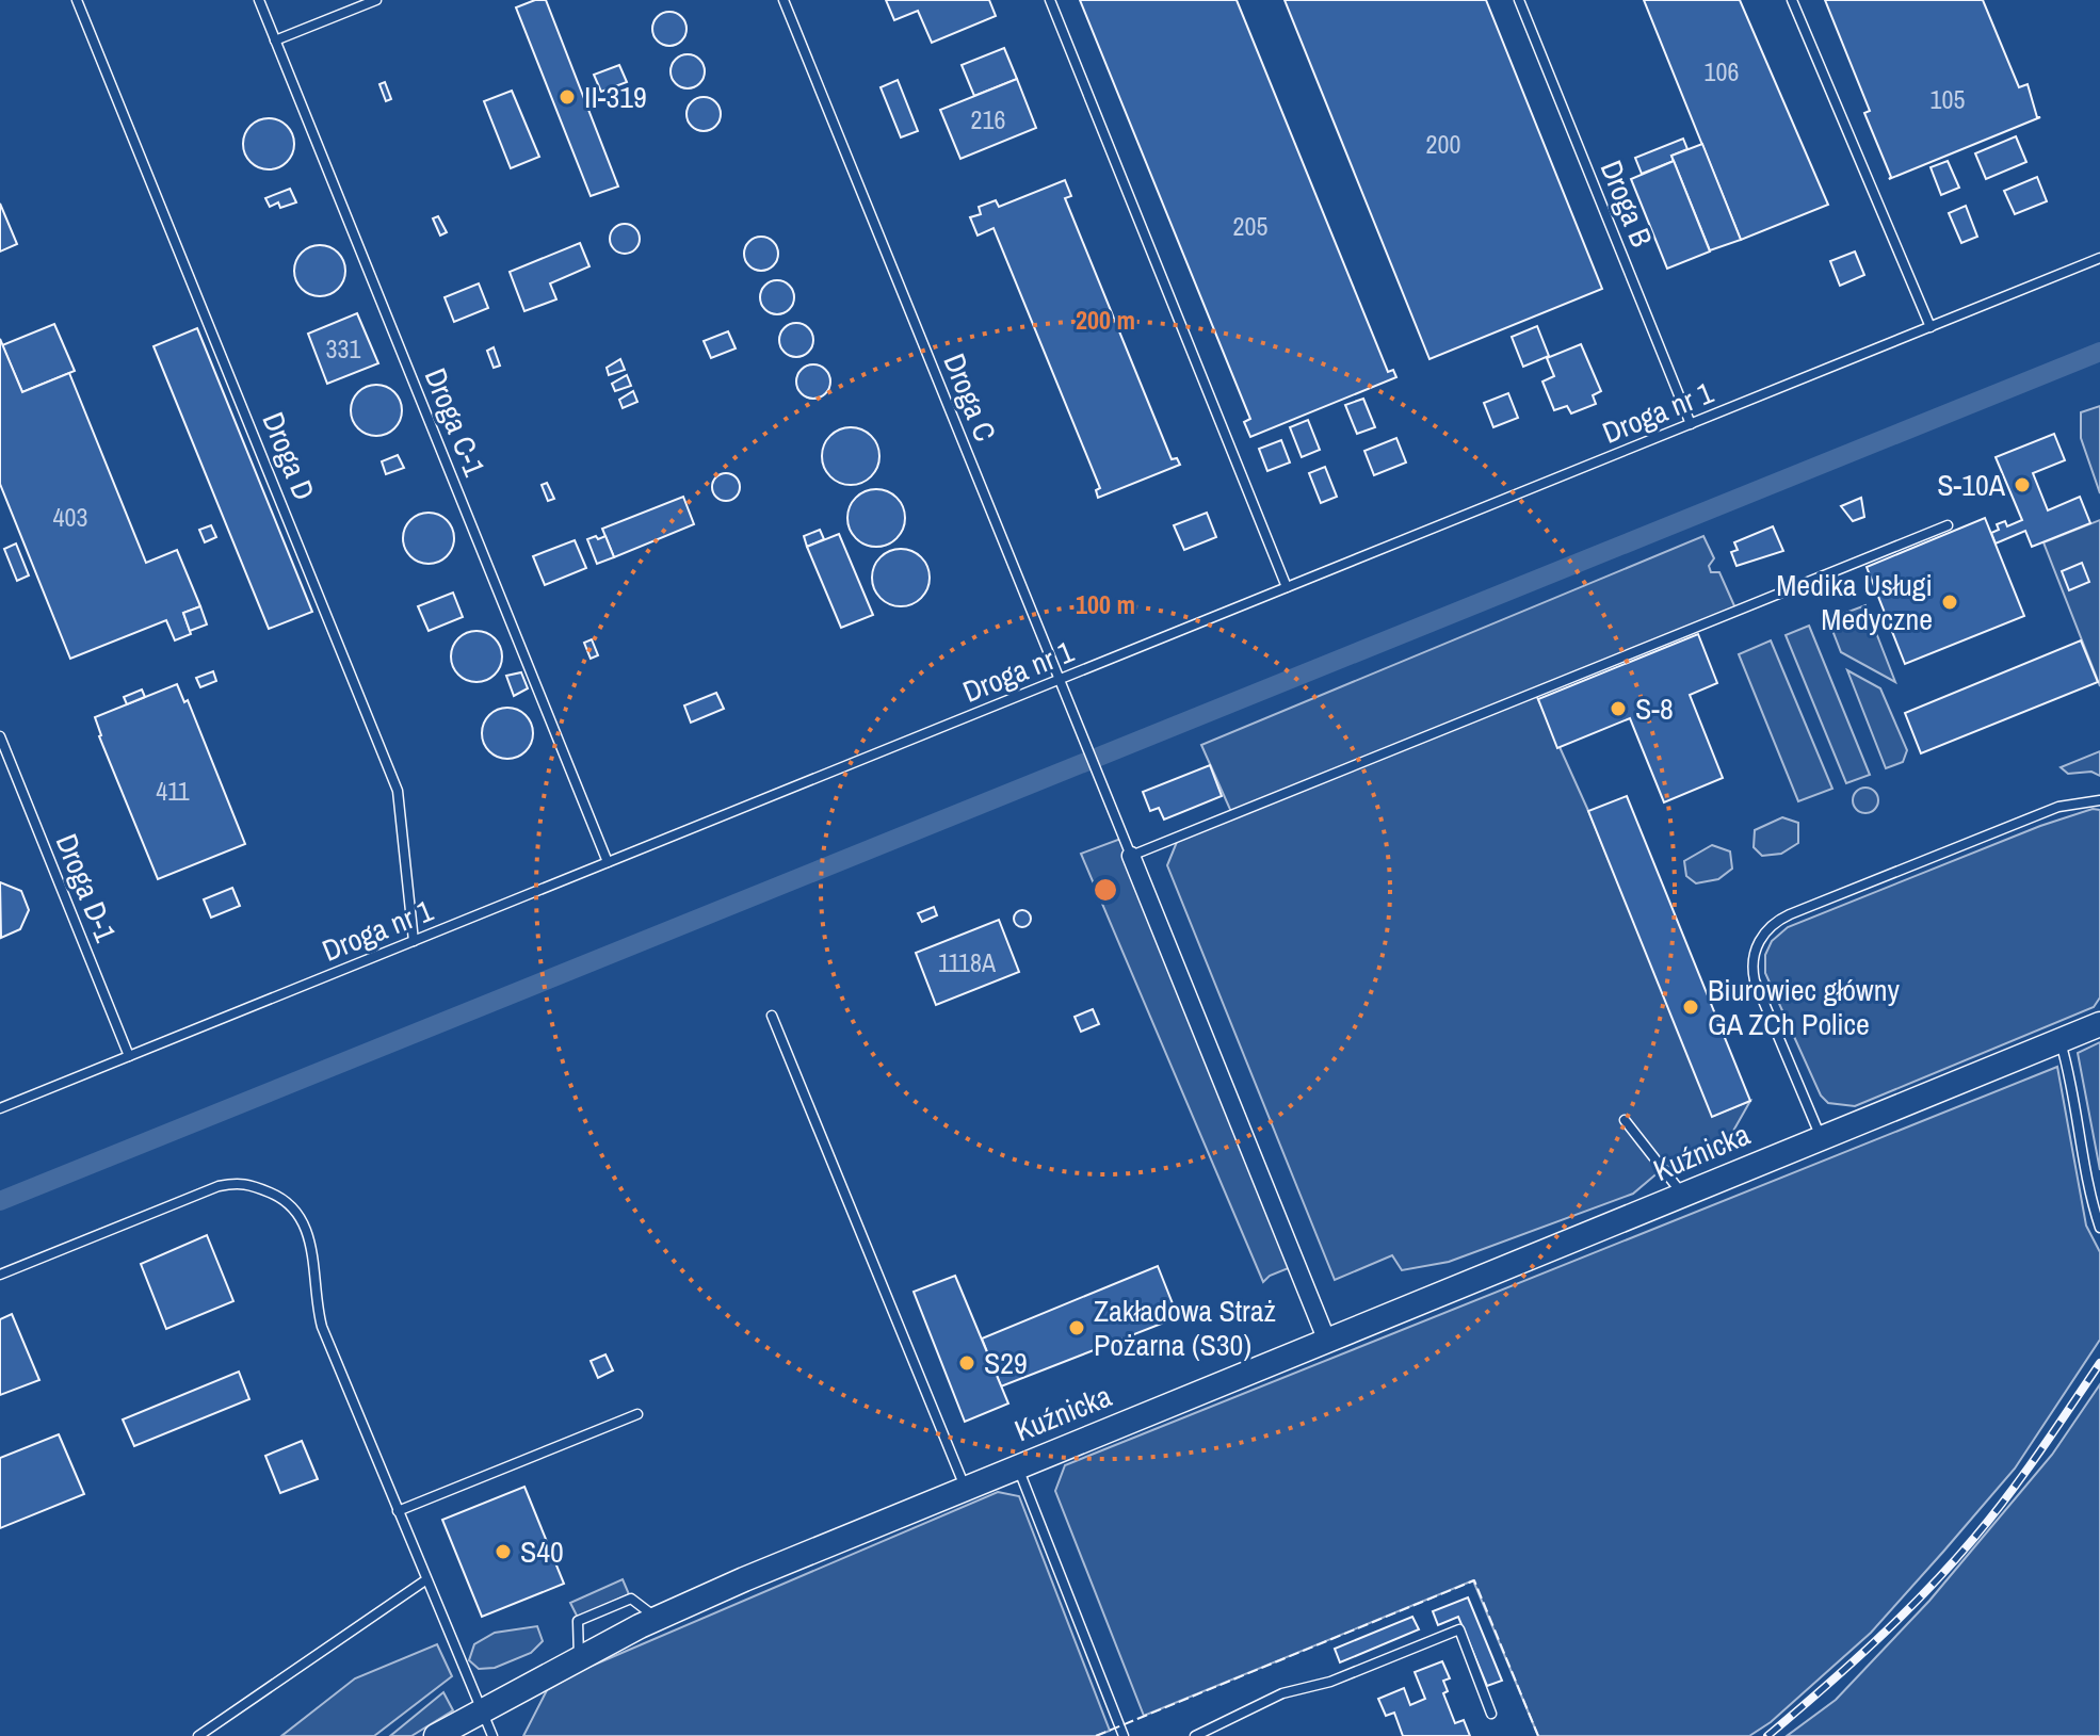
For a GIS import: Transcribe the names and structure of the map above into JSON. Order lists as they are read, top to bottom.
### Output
{
  "streets": {
    "street": ["Kuźnicka"],
    "lane": [
      "Droga B",
      "Droga C",
      "Droga nr 1",
      "Droga C-1",
      "Droga D",
      "Droga D-1"
    ]
  },
  "crossings": [
    ["Droga B", "Droga nr 1"],
    ["Droga C", "Droga nr 1"],
    ["Droga nr 1", "Droga C-1"],
    ["Droga nr 1", "Droga D"],
    ["Droga nr 1", "Droga D-1"]
  ],
  "places": [
    "II-319",
    "S-10A",
    "Medika Usługi Medyczne",
    "S-8",
    "Biurowiec główny GA ZCh Police",
    "Zakładowa Straż Pożarna (S30)",
    "S29",
    "S40"
  ],
  "house_numbers": [
    "106",
    "105",
    "216",
    "200",
    "205",
    "331",
    "403",
    "411",
    "1118A"
  ],
  "rings": ["200 m", "100 m"]
}
